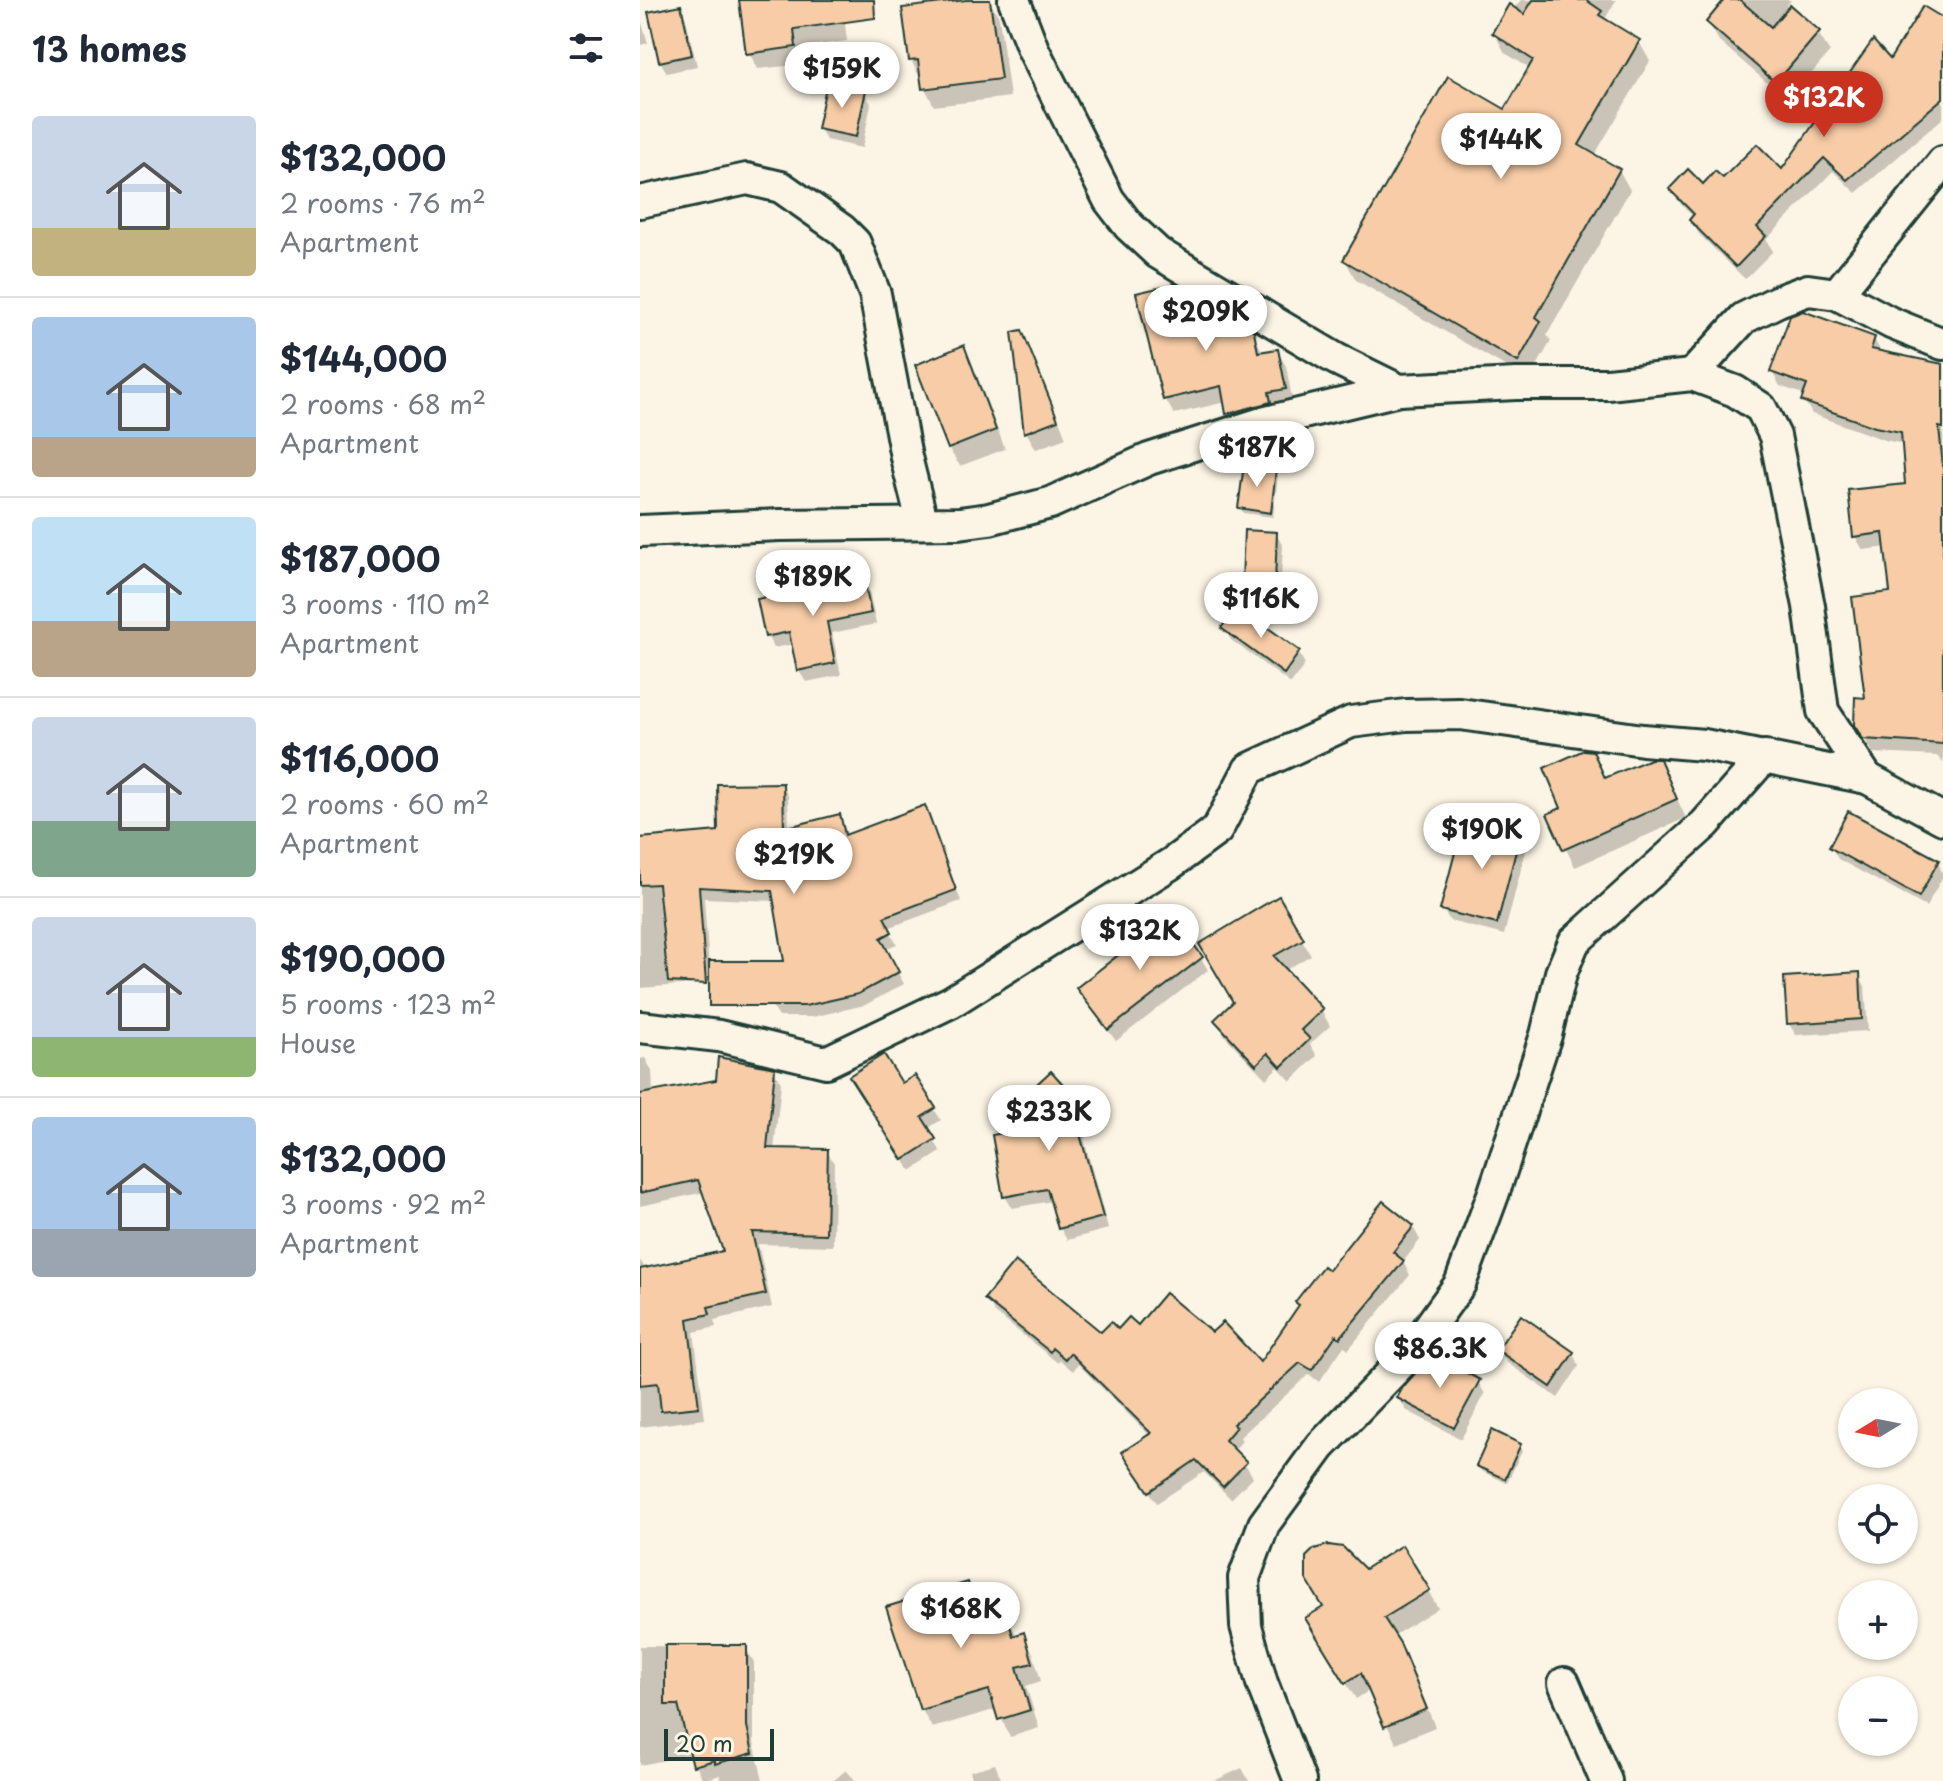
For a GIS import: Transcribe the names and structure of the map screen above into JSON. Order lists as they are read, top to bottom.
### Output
{
  "scale_bar": "20 m",
  "north": "left",
  "page": {
    "heading": "13 homes",
    "price": [
      "$159K",
      "$132K",
      "$144K",
      "$209K",
      "$187K",
      "$189K",
      "$116K",
      "$190K",
      "$219K",
      "$132K",
      "$233K",
      "$86.3K",
      "$168K"
    ],
    "list": [
      {
        "name": "$132,000",
        "note": "2 rooms · 76 m² · Apartment"
      },
      {
        "name": "$144,000",
        "note": "2 rooms · 68 m² · Apartment"
      },
      {
        "name": "$187,000",
        "note": "3 rooms · 110 m² · Apartment"
      },
      {
        "name": "$116,000",
        "note": "2 rooms · 60 m² · Apartment"
      },
      {
        "name": "$190,000",
        "note": "5 rooms · 123 m² · House"
      },
      {
        "name": "$132,000",
        "note": "3 rooms · 92 m² · Apartment"
      }
    ],
    "map_buttons": ["+", "−"],
    "scale": "20 m"
  }
}
